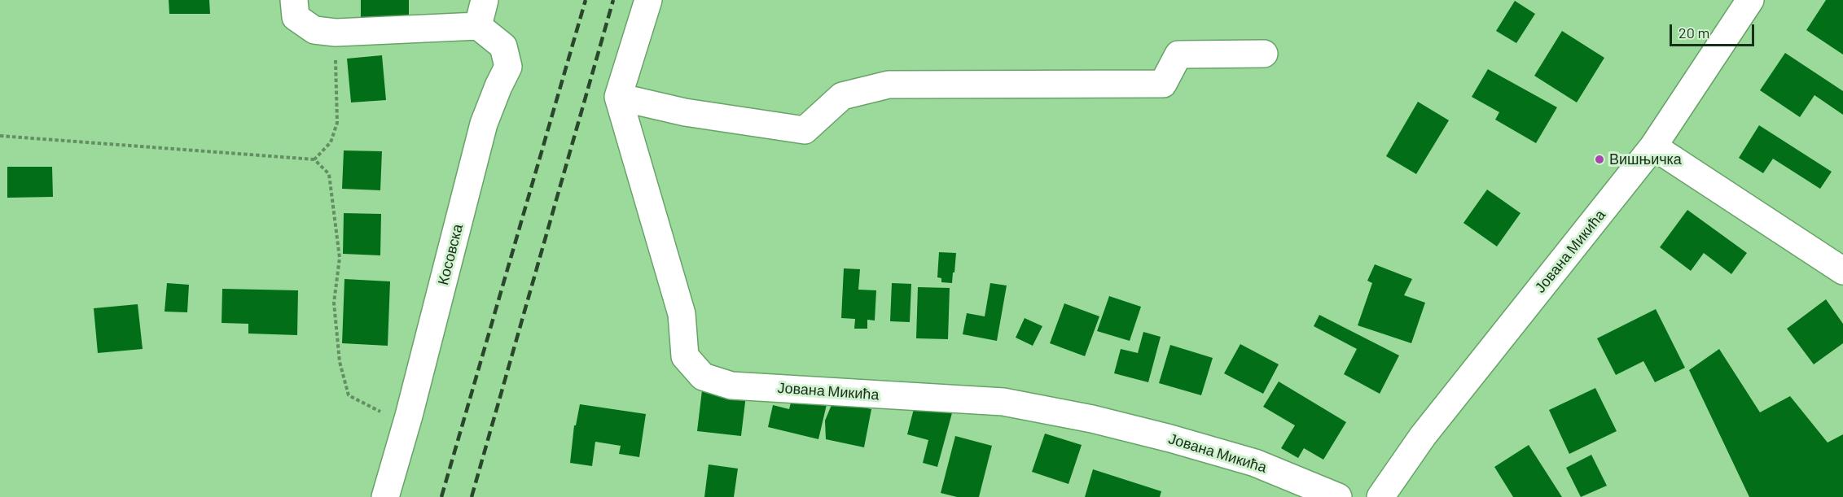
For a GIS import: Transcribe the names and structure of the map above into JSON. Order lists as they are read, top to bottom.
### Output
{
  "streets": {
    "street": ["Јована Микића", "Косовска"]
  },
  "places": ["Вишњичка"],
  "scale_bar": "20 m"
}
